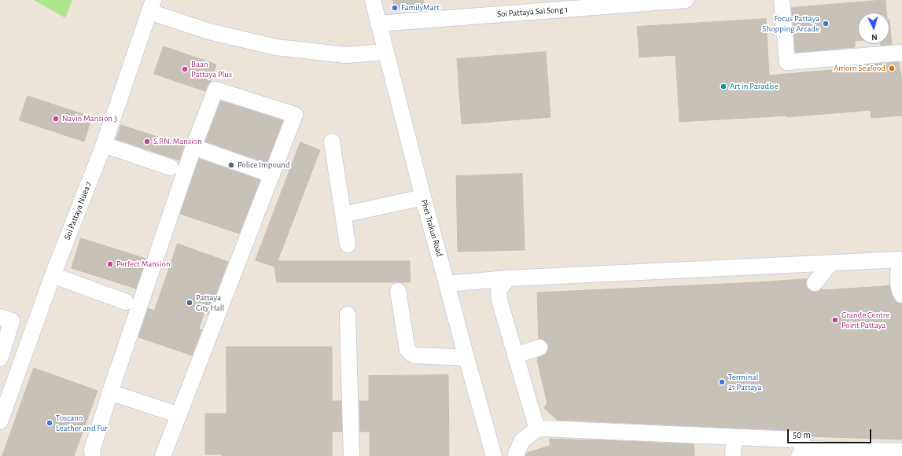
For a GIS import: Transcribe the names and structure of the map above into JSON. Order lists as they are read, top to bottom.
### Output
{
  "streets": {
    "street": ["Soi Pattaya Sai Song 1", "Soi Pattaya Nuea 7", "Phet Trakun Road"]
  },
  "crossings": [
    ["Soi Pattaya Sai Song 1", "Phet Trakun Road"]
  ],
  "places": [
    "FamilyMart",
    "Focus Pattaya Shopping Arcade",
    "Amorn Seafood",
    "Baan Pattaya Plus",
    "Art in Paradise",
    "Navin Mansion 3",
    "S.P.N. Mansion",
    "Police Impound",
    "Perfect Mansion",
    "Pattaya City Hall",
    "Grande Centre Point Pattaya",
    "Terminal 21 Pattaya",
    "Toscano Leather and Fur"
  ],
  "scale_bar": "50 m",
  "north": "bottom"
}
